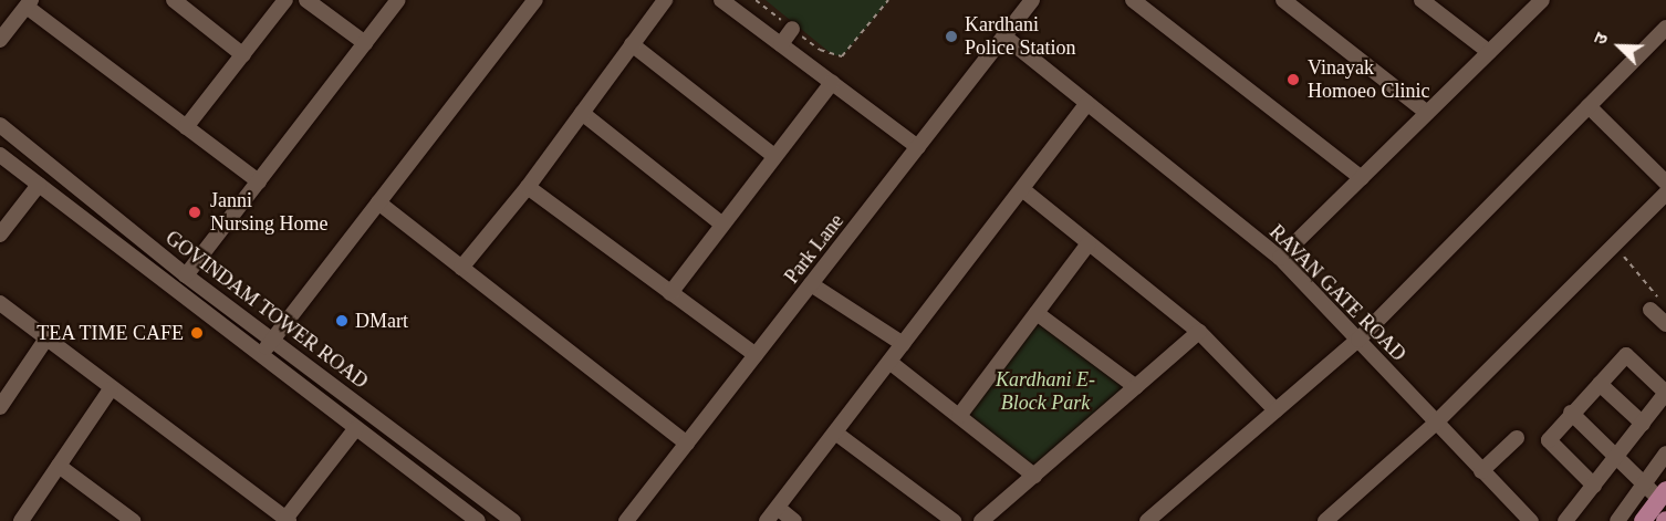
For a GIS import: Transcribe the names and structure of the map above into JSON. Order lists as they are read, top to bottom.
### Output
{
  "streets": {
    "street": ["Park Lane", "RAVAN GATE ROAD", "GOVINDAM TOWER ROAD"]
  },
  "crossings": [
    ["Park Lane", "RAVAN GATE ROAD"]
  ],
  "parks": ["Kardhani E- Block Park"],
  "places": [
    "Kardhani Police Station",
    "Vinayak Homoeo Clinic",
    "Janni Nursing Home",
    "DMart",
    "TEA TIME CAFE"
  ],
  "north": "top left"
}
